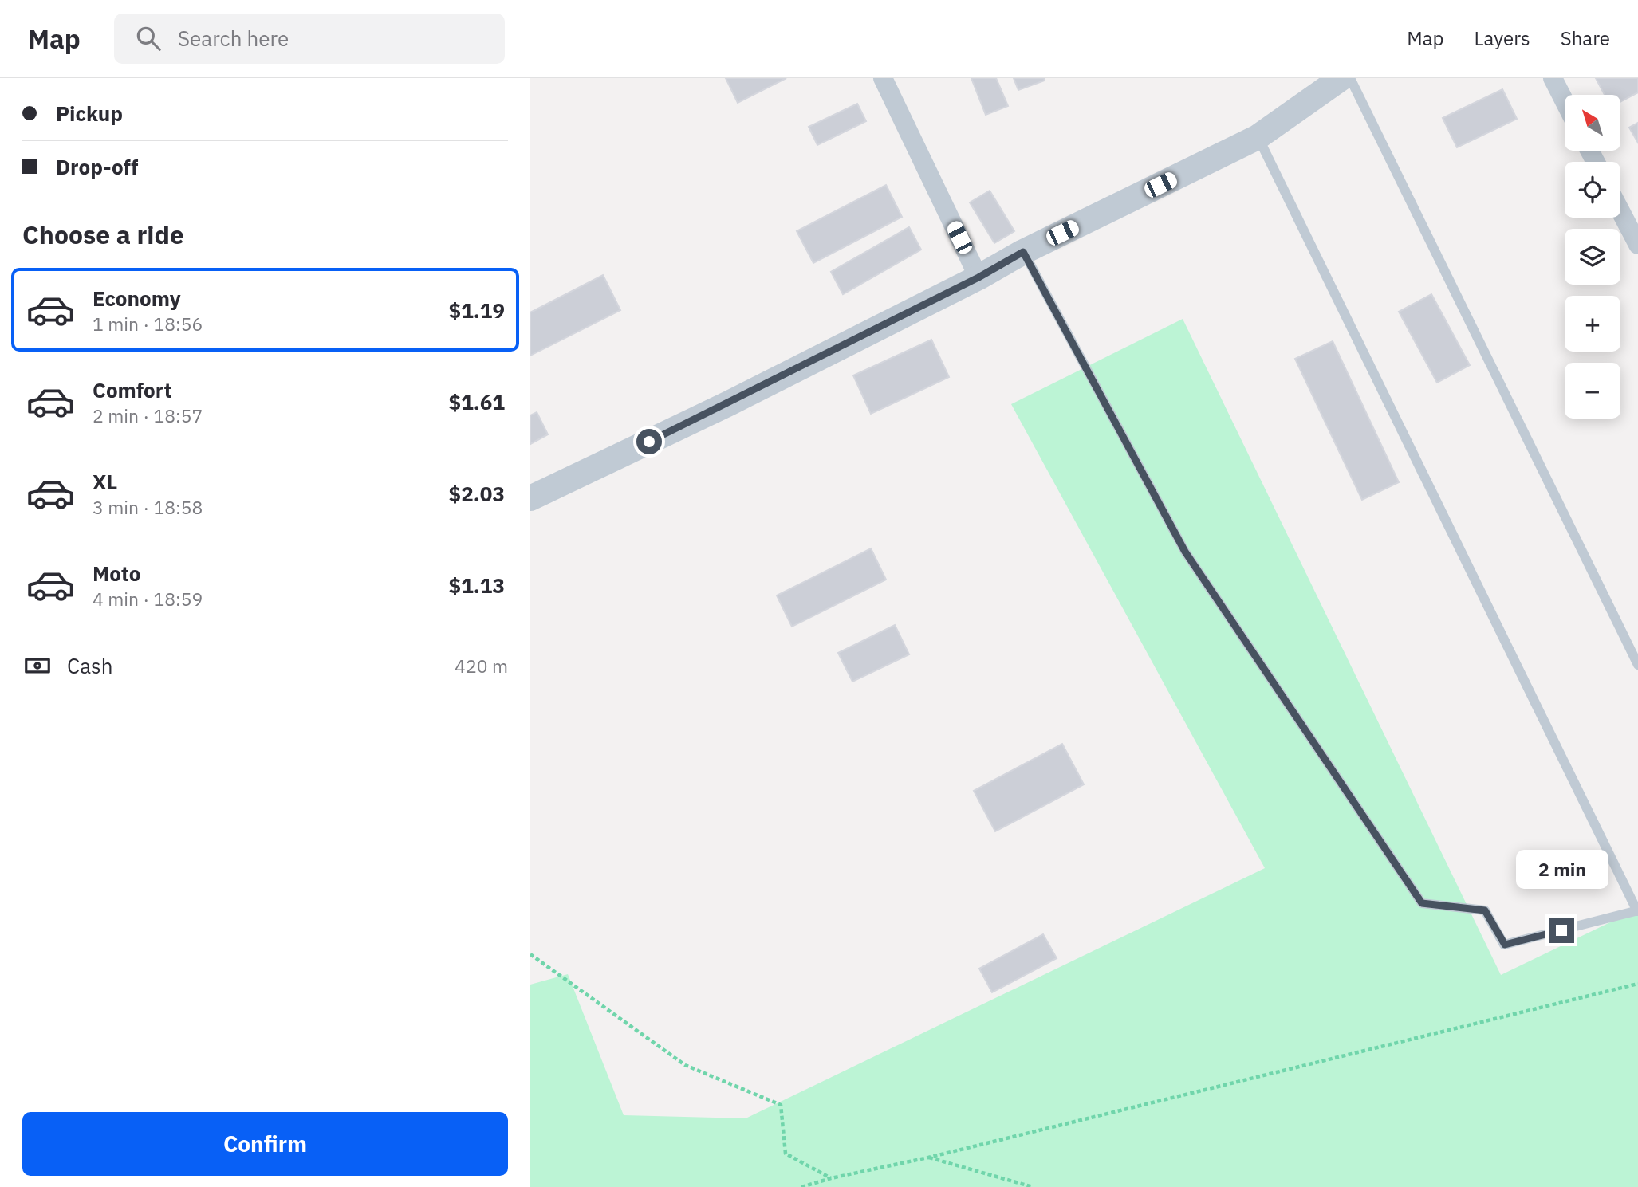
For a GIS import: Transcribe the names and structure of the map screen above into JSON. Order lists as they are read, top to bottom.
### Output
{
  "north": "top left",
  "page": {
    "header": "Map",
    "search": "Search here",
    "nav": ["Map", "Layers", "Share"],
    "banner": ["Pickup", "Drop-off"],
    "map_buttons": ["+", "−"],
    "heading": "Choose a ride",
    "list": [
      {
        "name": "Economy",
        "note": "1 min · 18:56",
        "value": "$1.19"
      },
      {
        "name": "Comfort",
        "note": "2 min · 18:57",
        "value": "$1.61"
      },
      {
        "name": "XL",
        "note": "3 min · 18:58",
        "value": "$2.03"
      },
      {
        "name": "Moto",
        "note": "4 min · 18:59",
        "value": "$1.13"
      }
    ],
    "pay": ["Cash", "420 m"],
    "bubble": "2 min",
    "buttons": "Confirm"
  }
}
